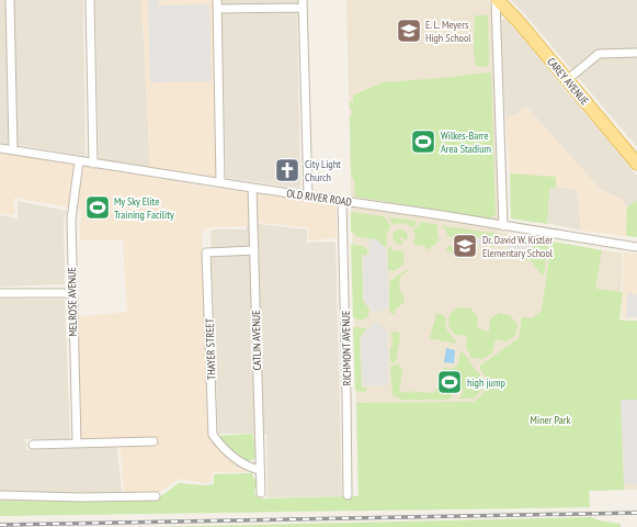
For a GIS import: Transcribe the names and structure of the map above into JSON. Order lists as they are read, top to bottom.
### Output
{
  "streets": {
    "main road": ["CAREY AVENUE"],
    "street": [
      "OLD RIVER ROAD",
      "MELROSE AVENUE",
      "CATLIN AVENUE",
      "RICHMONT AVENUE",
      "THAYER STREET"
    ]
  },
  "crossings": [
    ["OLD RIVER ROAD", "MELROSE AVENUE"],
    ["OLD RIVER ROAD", "CATLIN AVENUE"],
    ["OLD RIVER ROAD", "RICHMONT AVENUE"],
    ["CATLIN AVENUE", "THAYER STREET"]
  ],
  "parks": ["Miner Park"],
  "places": {
    "school or university": ["E. L. Meyers High School", "Dr. David W. Kistler Elementary School"],
    "sports": ["Wilkes-Barre Area Stadium", "My Sky Elite Training Facility", "high jump"],
    "church": ["City Light Church"]
  }
}
